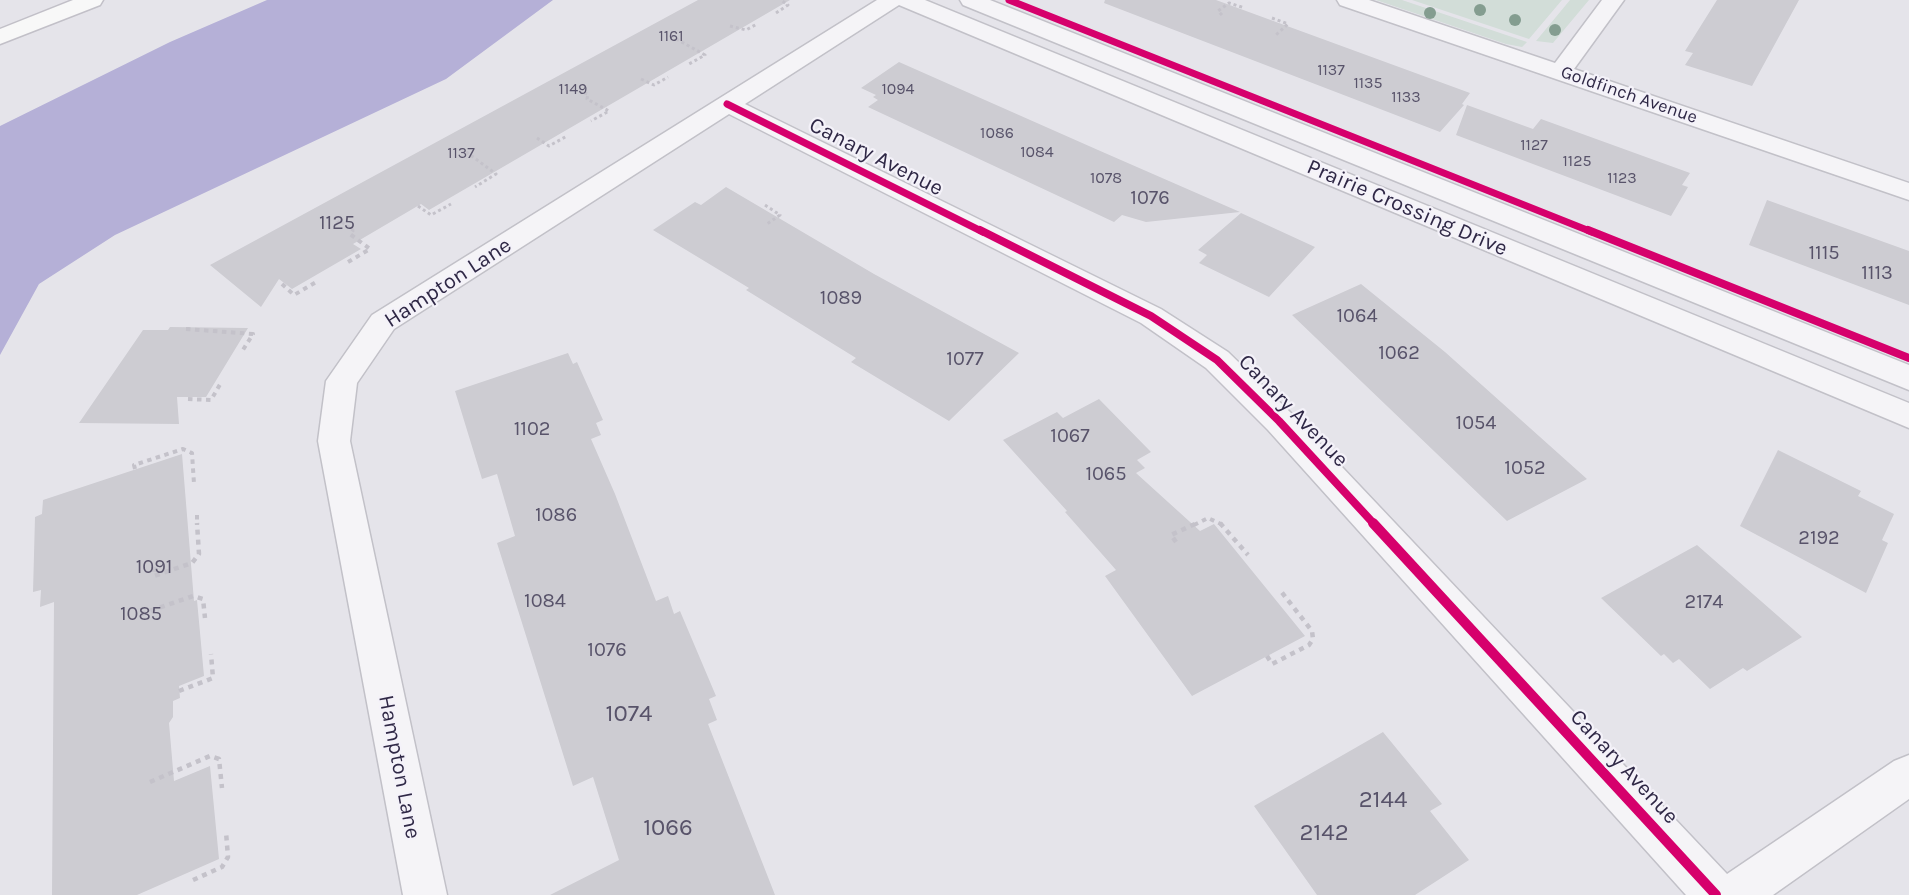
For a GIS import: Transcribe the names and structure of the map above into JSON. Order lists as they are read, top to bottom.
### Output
{
  "streets": {
    "street": [
      "Goldfinch Avenue",
      "Canary Avenue",
      "Prairie Crossing Drive",
      "Hampton Lane"
    ]
  },
  "crossings": [
    ["Canary Avenue", "Hampton Lane"]
  ],
  "house_numbers": [
    "1161",
    "1137",
    "1135",
    "1149",
    "1094",
    "1133",
    "1086",
    "1127",
    "1084",
    "1137",
    "1125",
    "1078",
    "1123",
    "1076",
    "1125",
    "1115",
    "1113",
    "1089",
    "1064",
    "1062",
    "1077",
    "1054",
    "1102",
    "1067",
    "1052",
    "1065",
    "1086",
    "2192",
    "1091",
    "1084",
    "2174",
    "1085",
    "1076",
    "1074",
    "2144",
    "1066",
    "2142"
  ]
}
